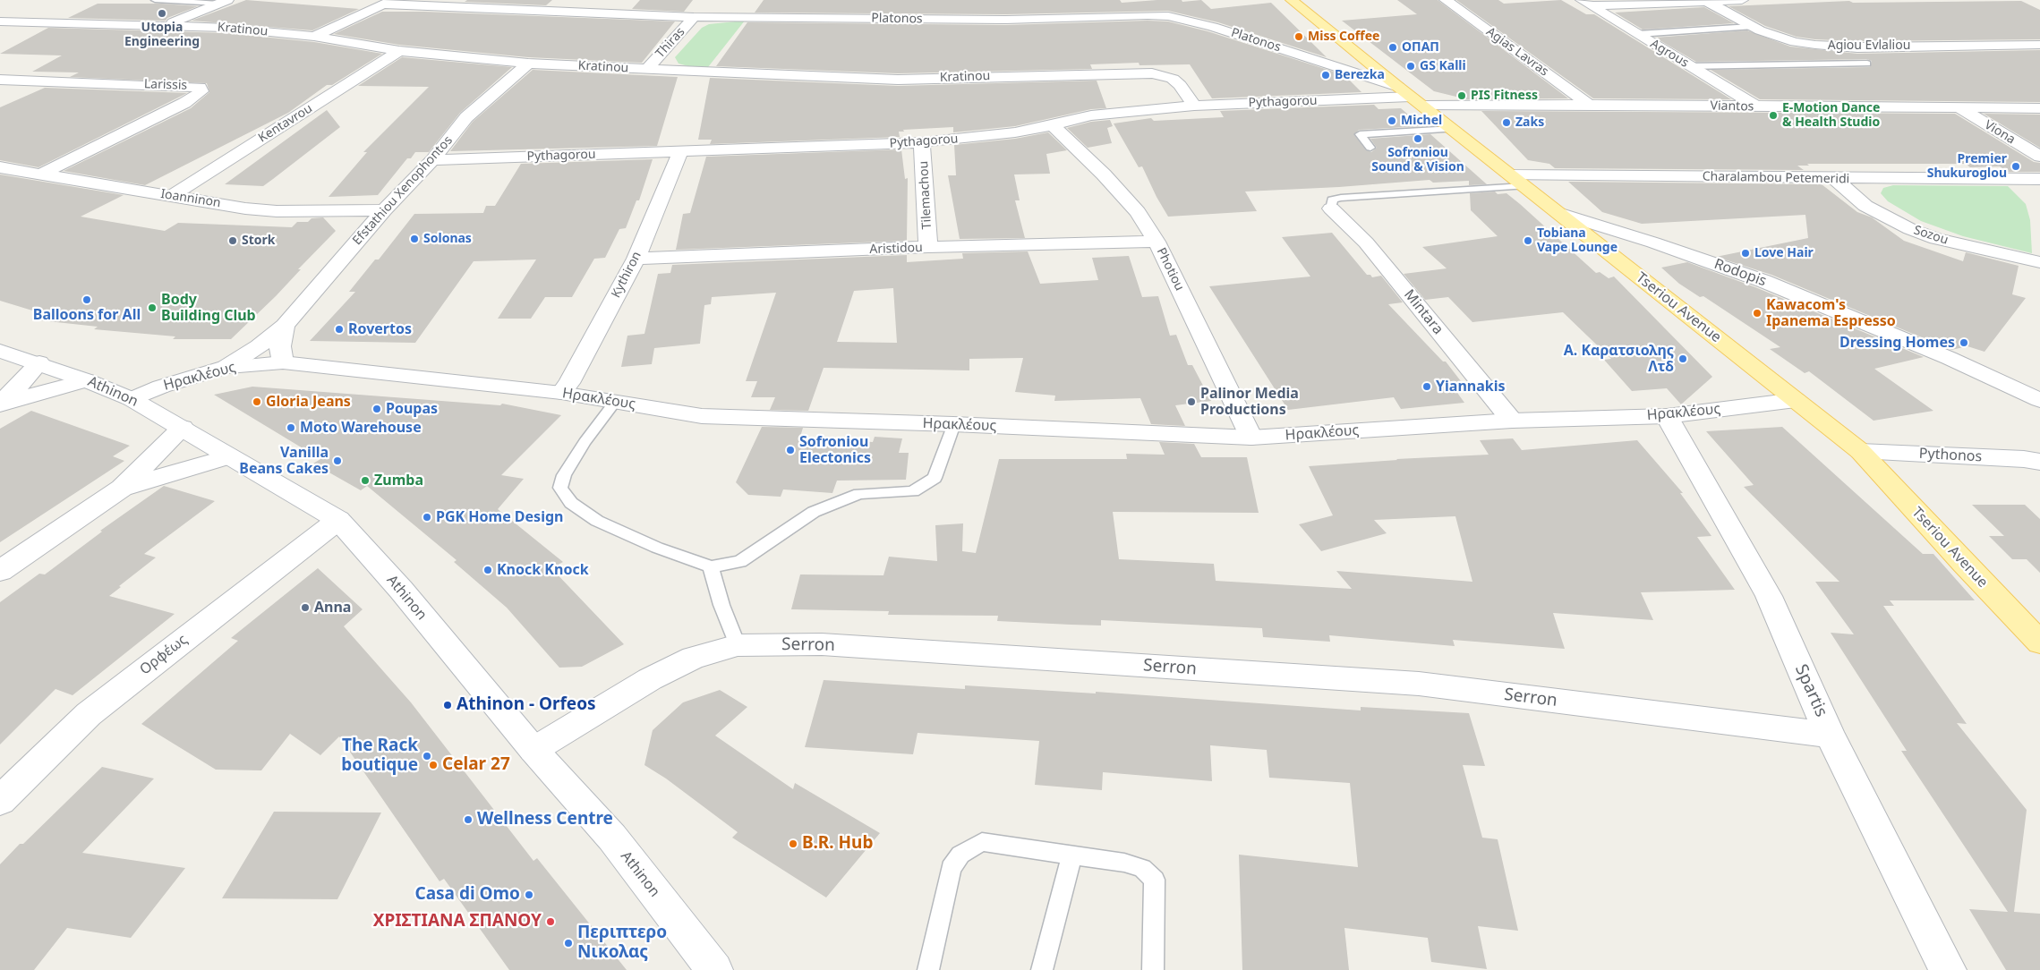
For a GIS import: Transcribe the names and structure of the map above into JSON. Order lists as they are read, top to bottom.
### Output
{
  "streets": {
    "main road": ["Tseriou Avenue"],
    "street": [
      "Platonos",
      "Kratinou",
      "Thiras",
      "Agiou Evlaliou",
      "Agias Lavras",
      "Agrous",
      "Larissis",
      "Pythagorou",
      "Viantos",
      "Kentavrou",
      "Viona",
      "Charalambou Petemeridi",
      "Efstathiou Xenophontos",
      "Tilemachou",
      "Ioanninon",
      "Sozou",
      "Aristidou",
      "Photiou",
      "Rodopis",
      "Kythiron",
      "Mintara",
      "Ηρακλέους",
      "Athinon",
      "Pythonos",
      "Serron",
      "Ορφέως",
      "Spartis"
    ]
  },
  "crossings": [
    ["Platonos", "Thiras"],
    ["Platonos", "Tseriou Avenue"],
    ["Kratinou", "Thiras"],
    ["Kratinou", "Pythagorou"],
    ["Kratinou", "Kentavrou"],
    ["Kratinou", "Efstathiou Xenophontos"],
    ["Agias Lavras", "Viantos"],
    ["Agrous", "Viantos"],
    ["Larissis", "Ioanninon"],
    ["Pythagorou", "Viantos"],
    ["Pythagorou", "Efstathiou Xenophontos"],
    ["Pythagorou", "Tilemachou"],
    ["Pythagorou", "Photiou"],
    ["Pythagorou", "Kythiron"],
    ["Pythagorou", "Tseriou Avenue"],
    ["Viantos", "Viona"],
    ["Viantos", "Tseriou Avenue"],
    ["Kentavrou", "Ioanninon"],
    ["Charalambou Petemeridi", "Sozou"],
    ["Charalambou Petemeridi", "Tseriou Avenue"],
    ["Efstathiou Xenophontos", "Ioanninon"],
    ["Efstathiou Xenophontos", "Ηρακλέους"],
    ["Tilemachou", "Aristidou"],
    ["Aristidou", "Photiou"],
    ["Aristidou", "Kythiron"],
    ["Photiou", "Ηρακλέους"],
    ["Rodopis", "Tseriou Avenue"],
    ["Kythiron", "Ηρακλέους"],
    ["Tseriou Avenue", "Ηρακλέους"],
    ["Tseriou Avenue", "Pythonos"],
    ["Mintara", "Ηρακλέους"],
    ["Ηρακλέους", "Athinon"],
    ["Ηρακλέους", "Spartis"],
    ["Athinon", "Serron"],
    ["Athinon", "Ορφέως"],
    ["Serron", "Spartis"]
  ],
  "places": [
    "Utopia Engineering",
    "Miss Coffee",
    "ΟΠΑΠ",
    "GS Kalli",
    "Berezka",
    "PIS Fitness",
    "E-Motion Dance & Health Studio",
    "Michel",
    "Zaks",
    "Sofroniou Sound & Vision",
    "Premier Shukuroglou",
    "Solonas",
    "Stork",
    "Tobiana Vape Lounge",
    "Love Hair",
    "Balloons for All",
    "Body Building Club",
    "Kawacom's Ipanema Espresso",
    "Rovertos",
    "Dressing Homes",
    "Α. Καρατσιολης Λτδ",
    "Yiannakis",
    "Gloria Jeans",
    "Palinor Media Productions",
    "Poupas",
    "Moto Warehouse",
    "Sofroniou Electonics",
    "Vanilla Beans Cakes",
    "Zumba",
    "PGK Home Design",
    "Knock Knock",
    "Anna",
    "Athinon - Orfeos",
    "The Rack boutique",
    "Celar 27",
    "Wellness Centre",
    "B.R. Hub",
    "Casa di Omo",
    "ΧΡΙΣΤΙΑΝΑ ΣΠΑΝΟΥ",
    "Περιπτερο Νικολας"
  ]
}
